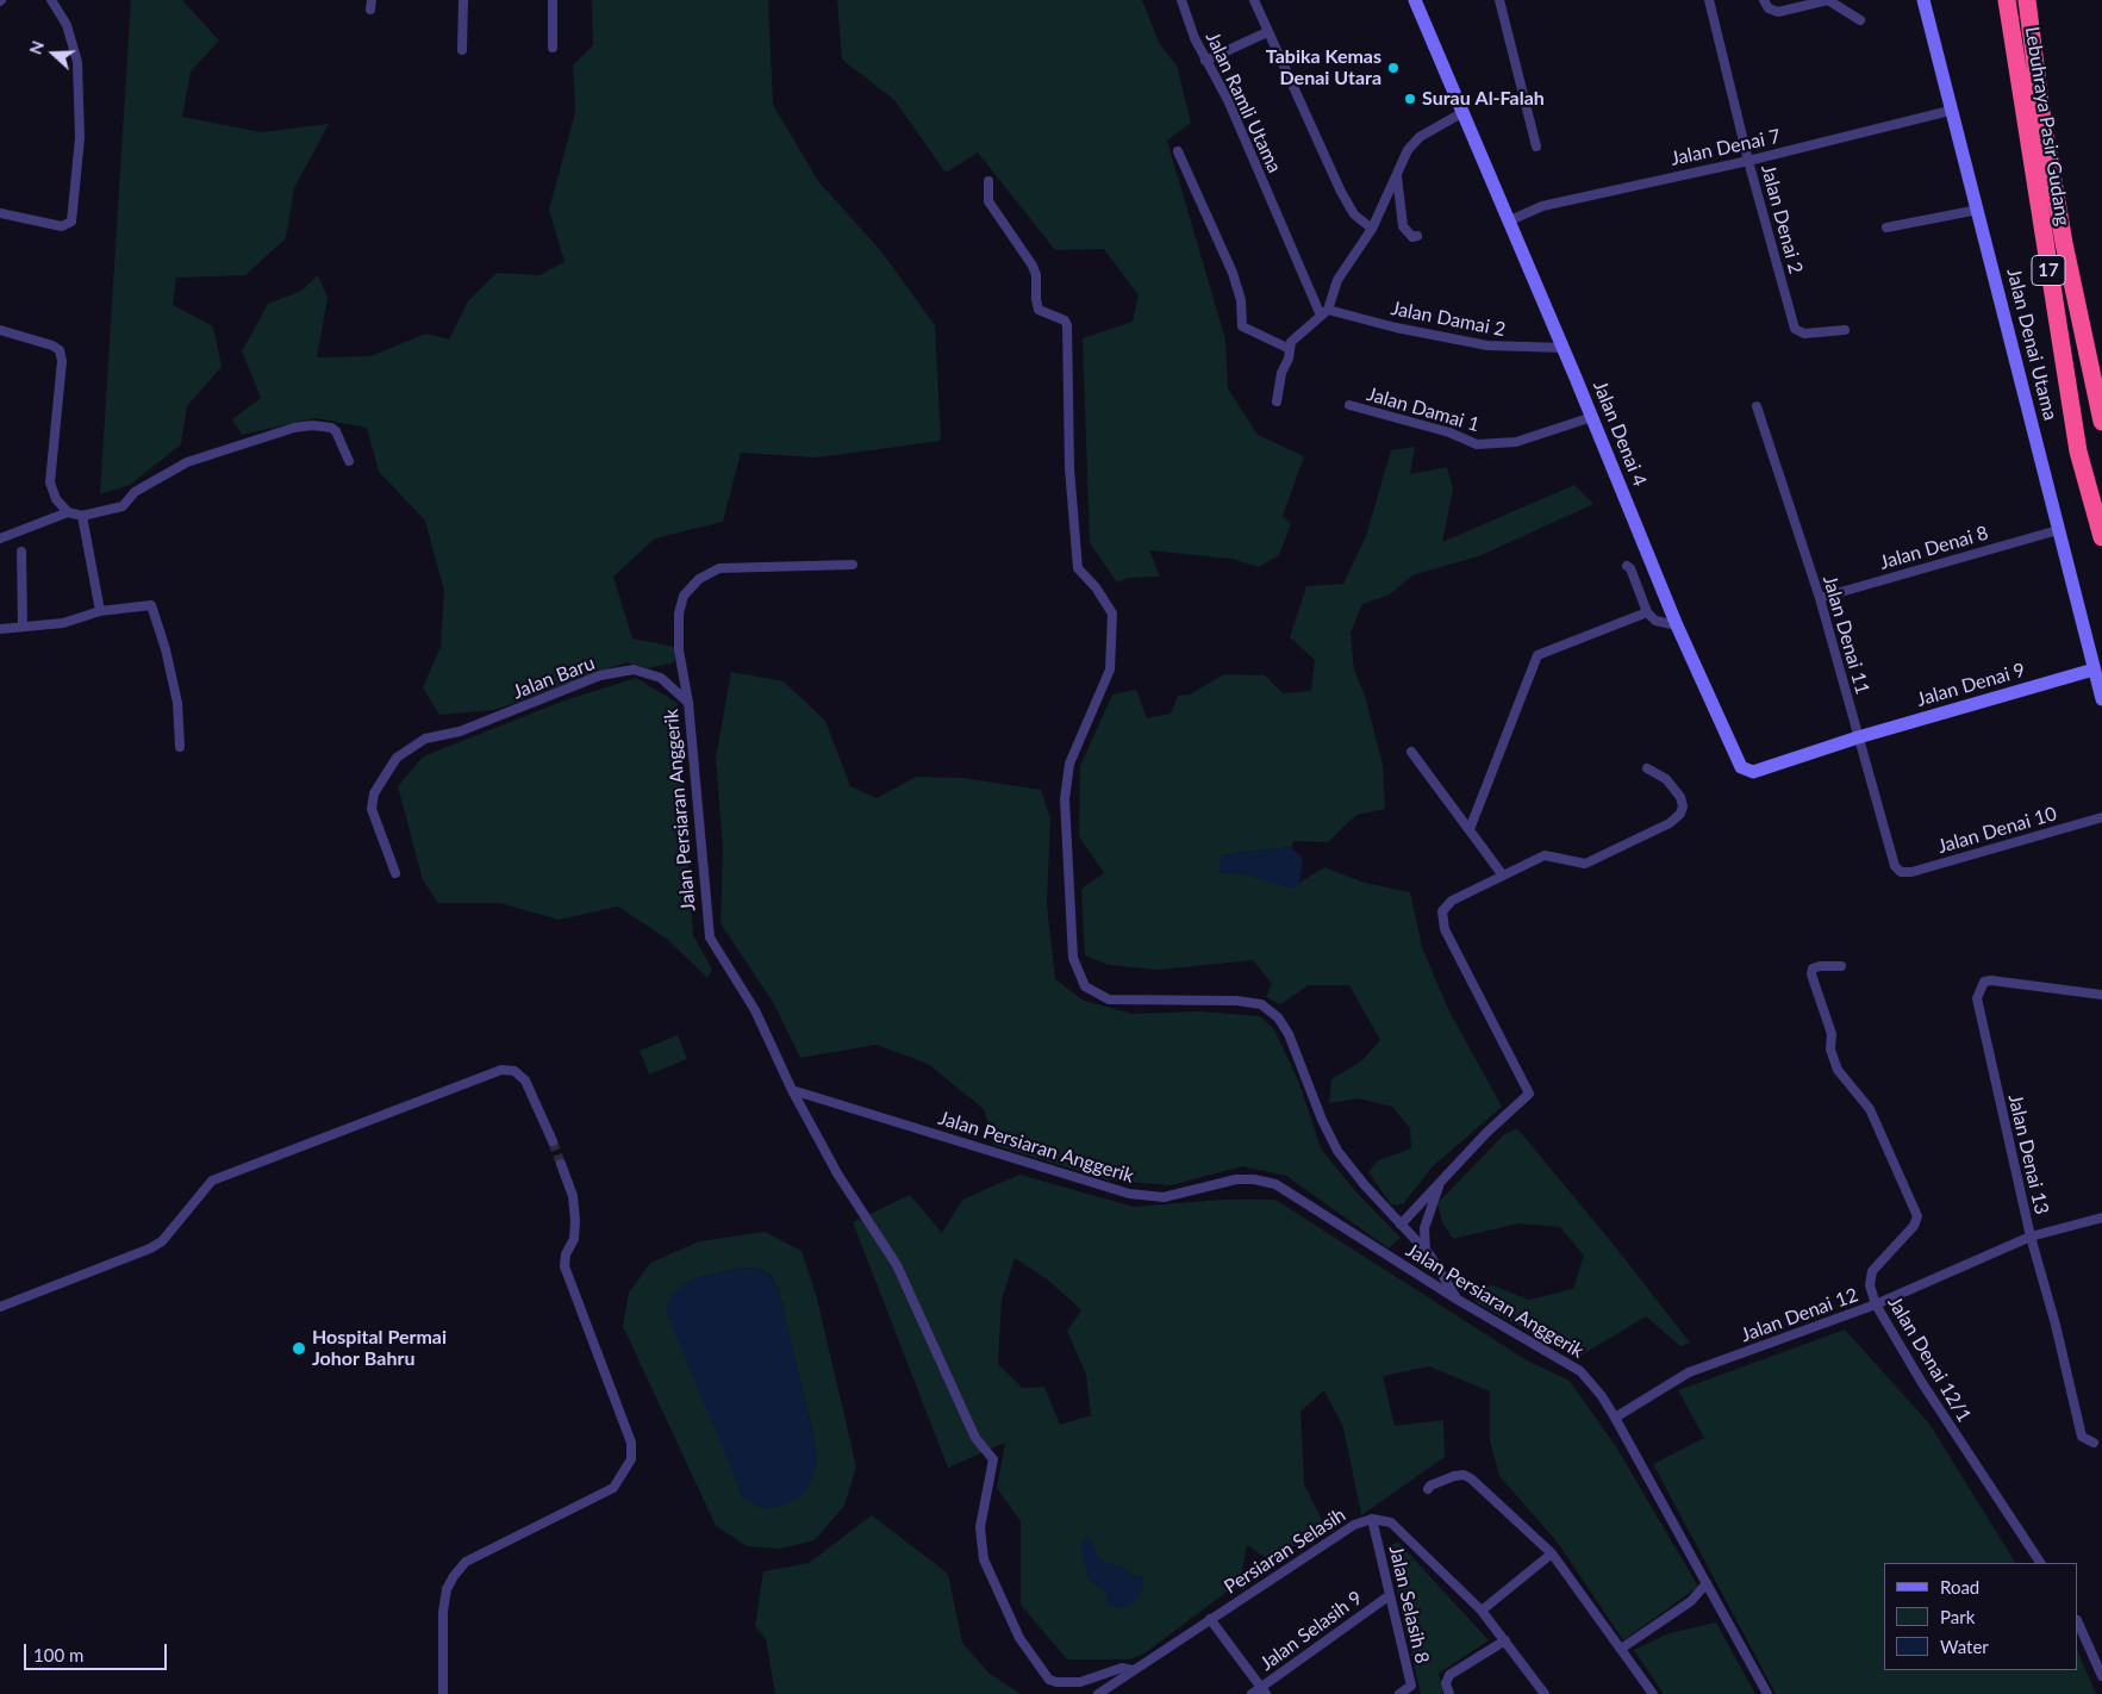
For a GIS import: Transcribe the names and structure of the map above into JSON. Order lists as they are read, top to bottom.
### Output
{
  "streets": {
    "highway": ["Lebuhraya Pasir Gudang", "17"],
    "street": [
      "Jalan Ramli Utama",
      "Jalan Denai 7",
      "Jalan Denai 2",
      "Jalan Damai 2",
      "Jalan Denai Utama",
      "Jalan Damai 1",
      "Jalan Denai 4",
      "Jalan Denai 8",
      "Jalan Denai 11",
      "Jalan Baru",
      "Jalan Denai 9",
      "Jalan Persiaran Anggerik",
      "Jalan Denai 10",
      "Jalan Denai 13",
      "Jalan Denai 12",
      "Jalan Denai 12/1",
      "Persiaran Selasih",
      "Jalan Selasih 8",
      "Jalan Selasih 9"
    ]
  },
  "crossings": [
    ["Jalan Ramli Utama", "Jalan Damai 2"],
    ["Jalan Denai 7", "Jalan Denai 2"],
    ["Jalan Denai 7", "Jalan Denai Utama"],
    ["Jalan Denai 7", "Jalan Denai 4"],
    ["Jalan Damai 2", "Jalan Denai 4"],
    ["Jalan Denai Utama", "Jalan Denai 8"],
    ["Jalan Denai Utama", "Jalan Denai 9"],
    ["Jalan Damai 1", "Jalan Denai 4"],
    ["Jalan Denai 4", "Jalan Denai 11"],
    ["Jalan Denai 4", "Jalan Denai 9"],
    ["Jalan Denai 8", "Jalan Denai 11"],
    ["Jalan Denai 11", "Jalan Denai 9"],
    ["Jalan Denai 11", "Jalan Denai 10"],
    ["Jalan Baru", "Jalan Persiaran Anggerik"],
    ["Jalan Persiaran Anggerik", "Jalan Denai 12"],
    ["Jalan Denai 13", "Jalan Denai 12"],
    ["Jalan Denai 12", "Jalan Denai 12/1"],
    ["Persiaran Selasih", "Jalan Selasih 8"],
    ["Jalan Selasih 8", "Jalan Selasih 9"]
  ],
  "places": ["Tabika Kemas Denai Utara", "Surau Al-Falah", "Hospital Permai Johor Bahru"],
  "legend": ["Road", "Park", "Water"],
  "scale_bar": "100 m",
  "north": "left"
}
